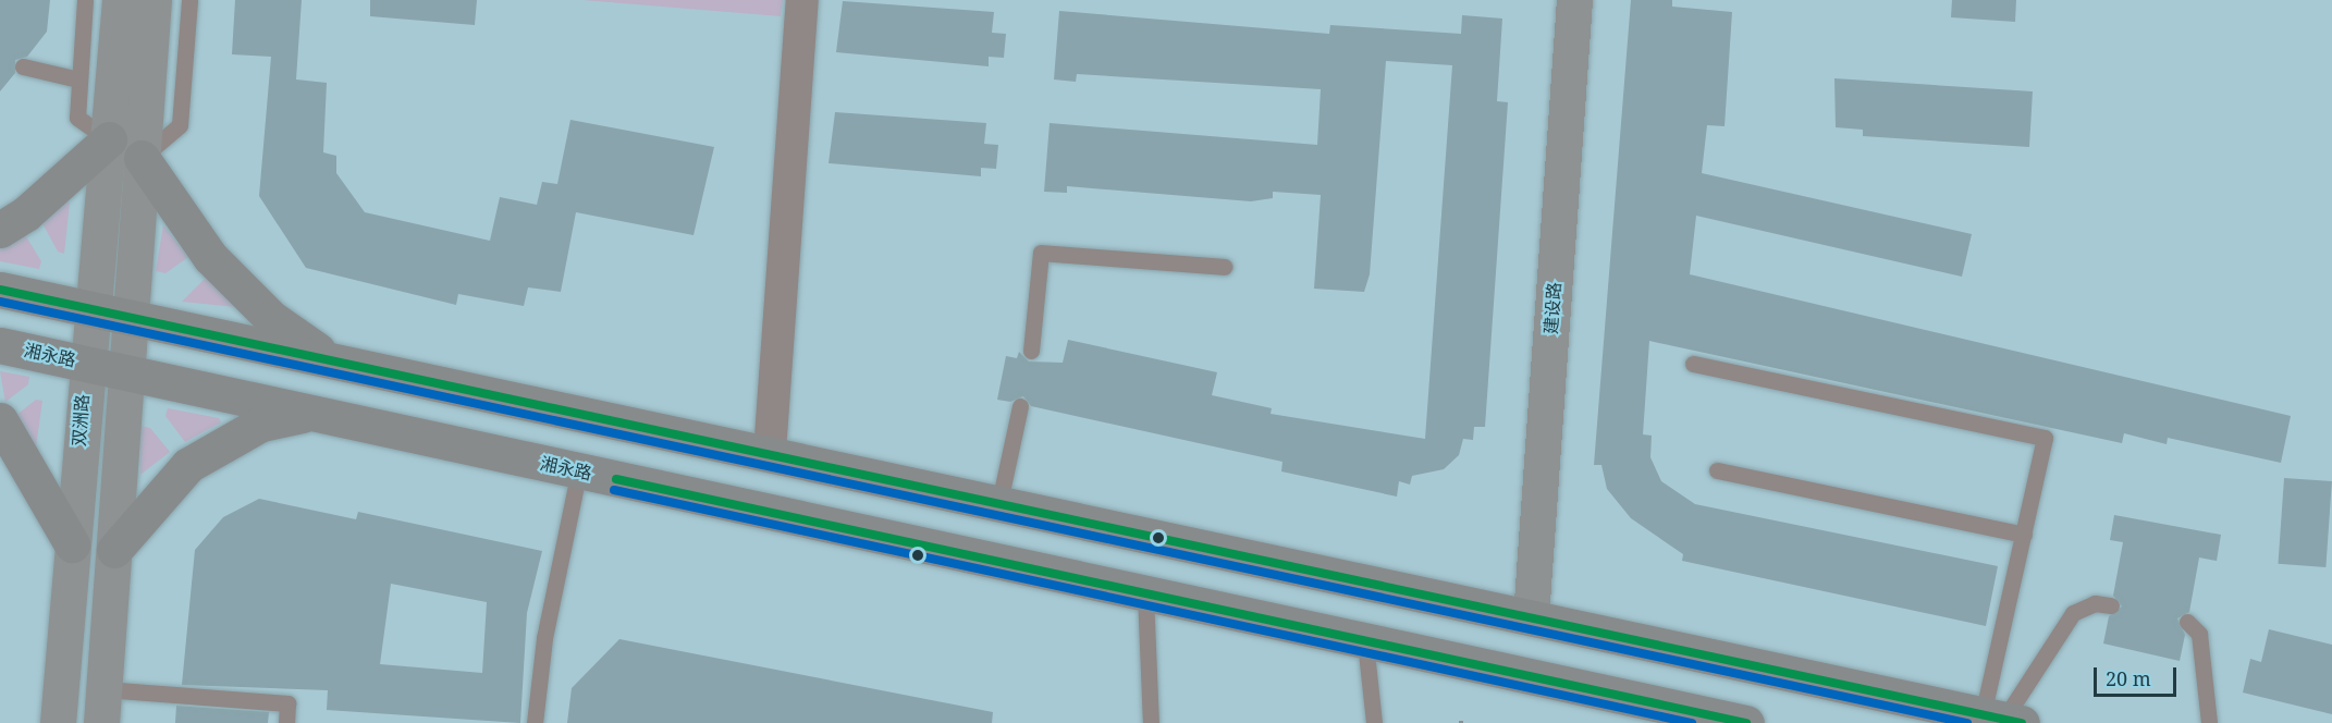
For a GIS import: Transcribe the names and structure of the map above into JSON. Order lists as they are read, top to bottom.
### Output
{
  "streets": {
    "main road": ["建设路", "湘永路", "双洲路"]
  },
  "crossings": [
    ["湘永路", "双洲路"]
  ],
  "scale_bar": "20 m"
}
